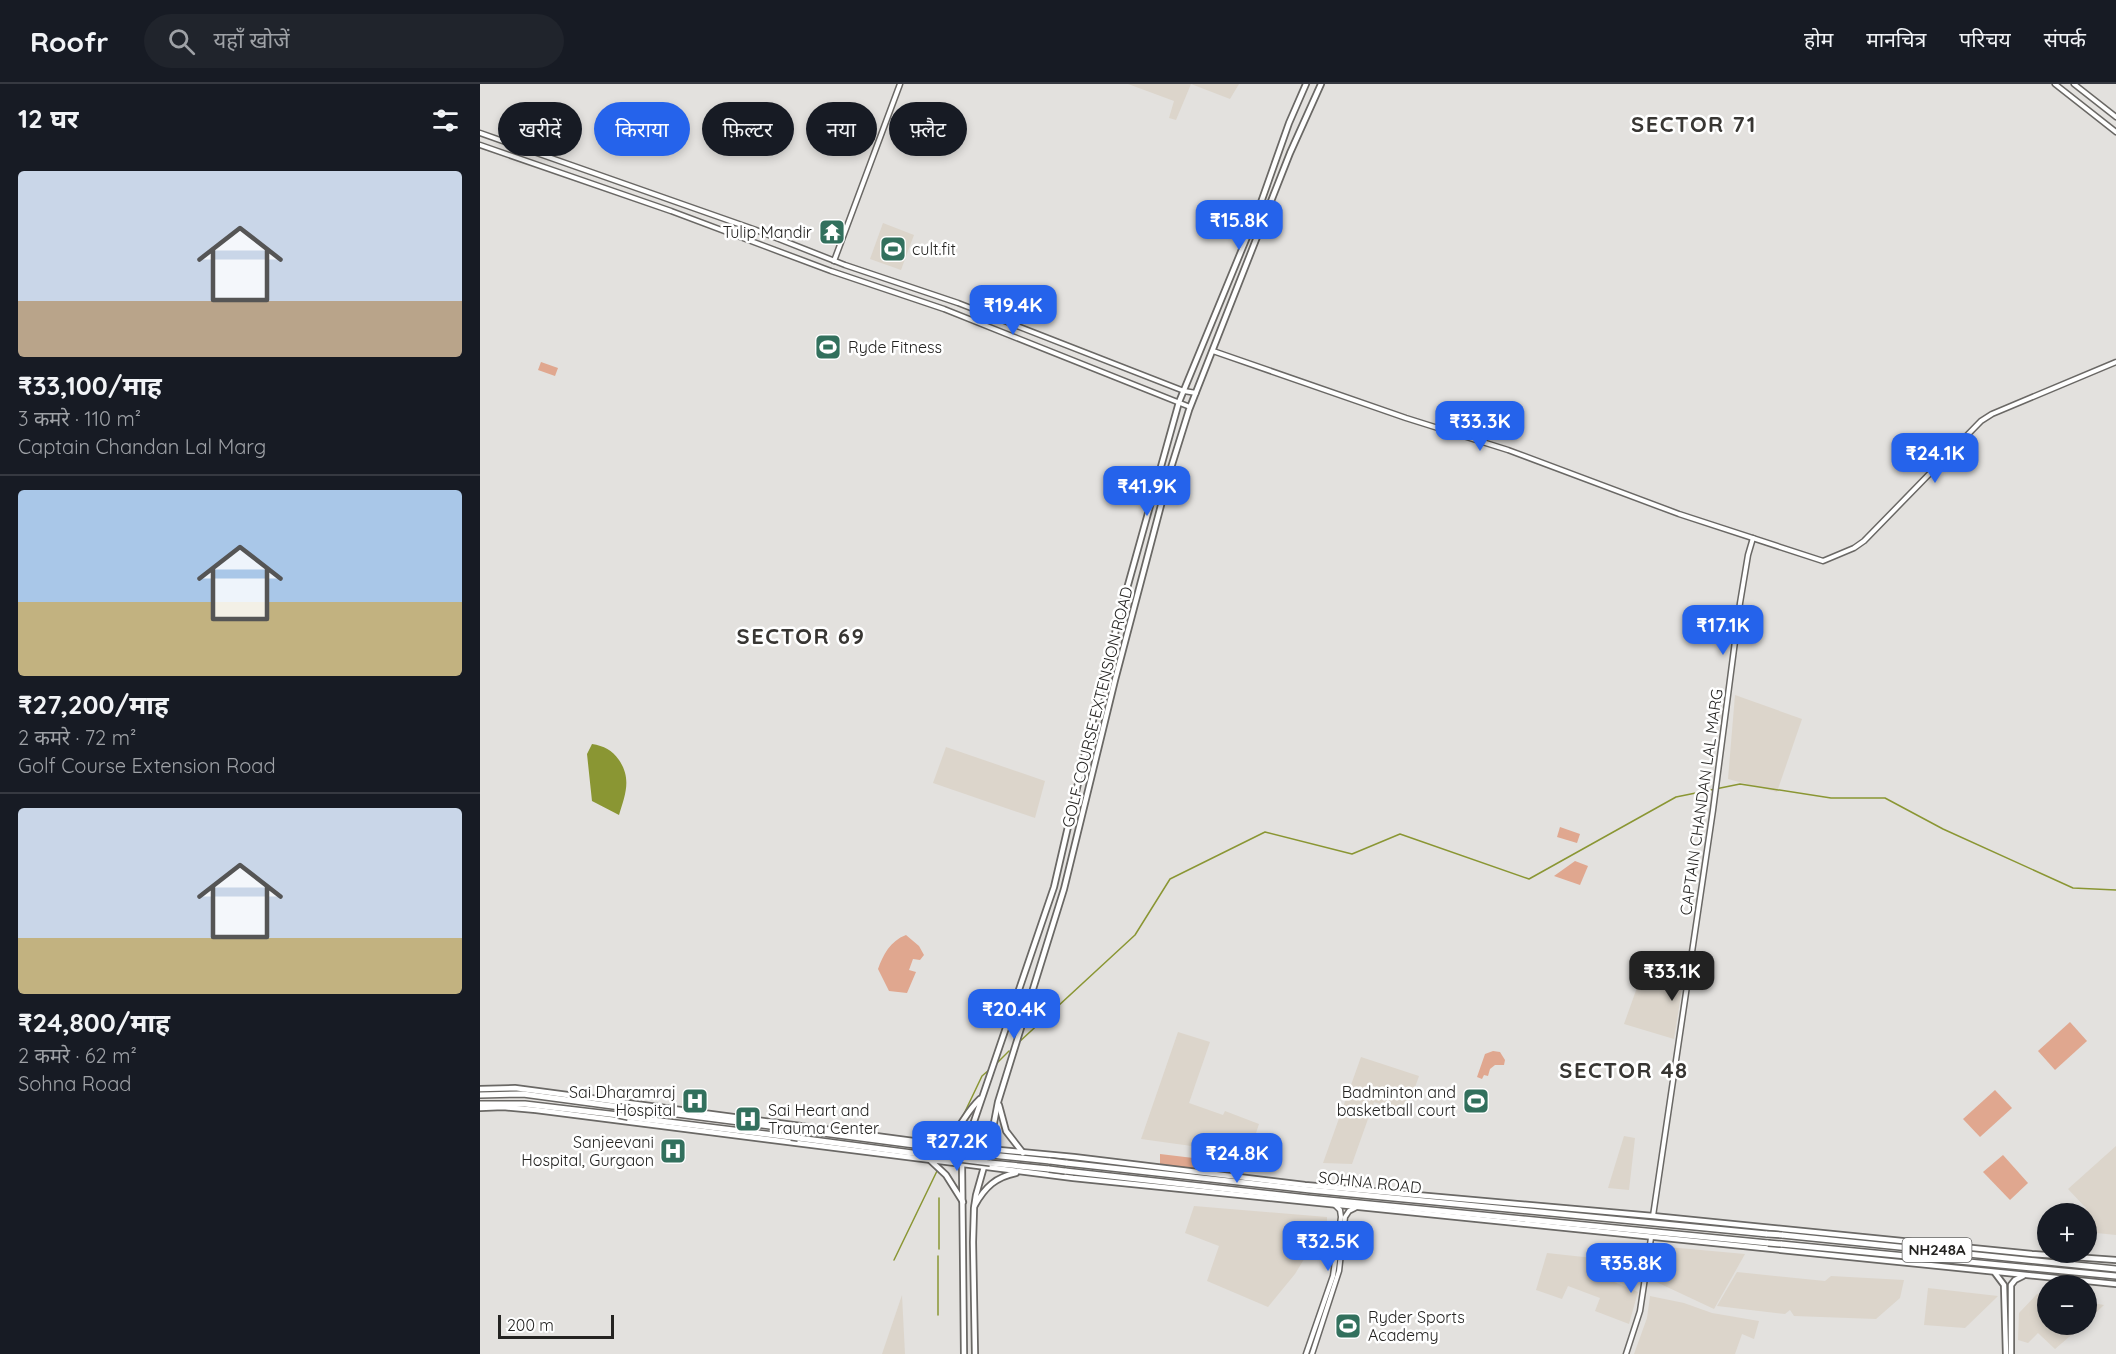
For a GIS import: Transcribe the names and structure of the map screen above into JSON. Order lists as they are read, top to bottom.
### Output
{
  "streets": {
    "highway": ["SOHNA ROAD", "NH248A"],
    "main road": ["GOLF COURSE EXTENSION ROAD"],
    "street": ["CAPTAIN CHANDAN LAL MARG"]
  },
  "crossings": [
    ["GOLF COURSE EXTENSION ROAD", "SOHNA ROAD"]
  ],
  "districts": ["SECTOR 71", "SECTOR 69", "SECTOR 48"],
  "places": {
    "temple": ["Tulip Mandir"],
    "sports": [
      "cult.fit",
      "Ryde Fitness",
      "Badminton and basketball court",
      "Ryder Sports Academy"
    ],
    "hospital": ["Sai Dharamraj Hospital", "Sai Heart and Trauma Center", "Sanjeevani Hospital, Gurgaon"]
  },
  "scale_bar": "200 m",
  "page": {
    "header": "Roofr",
    "search": "यहाँ खोजें",
    "nav": [
      "होम",
      "मानचित्र",
      "परिचय",
      "संपर्क"
    ],
    "heading": "12 घर",
    "chip": [
      "खरीदें",
      "किराया",
      "फ़िल्टर",
      "नया",
      "फ़्लैट"
    ],
    "list": [
      {
        "name": "₹33,100/माह",
        "note": "3 कमरे · 110 m² · Captain Chandan Lal Marg"
      },
      {
        "name": "₹27,200/माह",
        "note": "2 कमरे · 72 m² · Golf Course Extension Road"
      },
      {
        "name": "₹24,800/माह",
        "note": "2 कमरे · 62 m² · Sohna Road"
      }
    ],
    "price": [
      "₹15.8K",
      "₹19.4K",
      "₹33.3K",
      "₹24.1K",
      "₹41.9K",
      "₹17.1K",
      "₹33.1K",
      "₹20.4K",
      "₹27.2K",
      "₹24.8K",
      "₹32.5K",
      "₹35.8K"
    ],
    "map_buttons": ["+", "−"],
    "scale": "200 m"
  }
}
